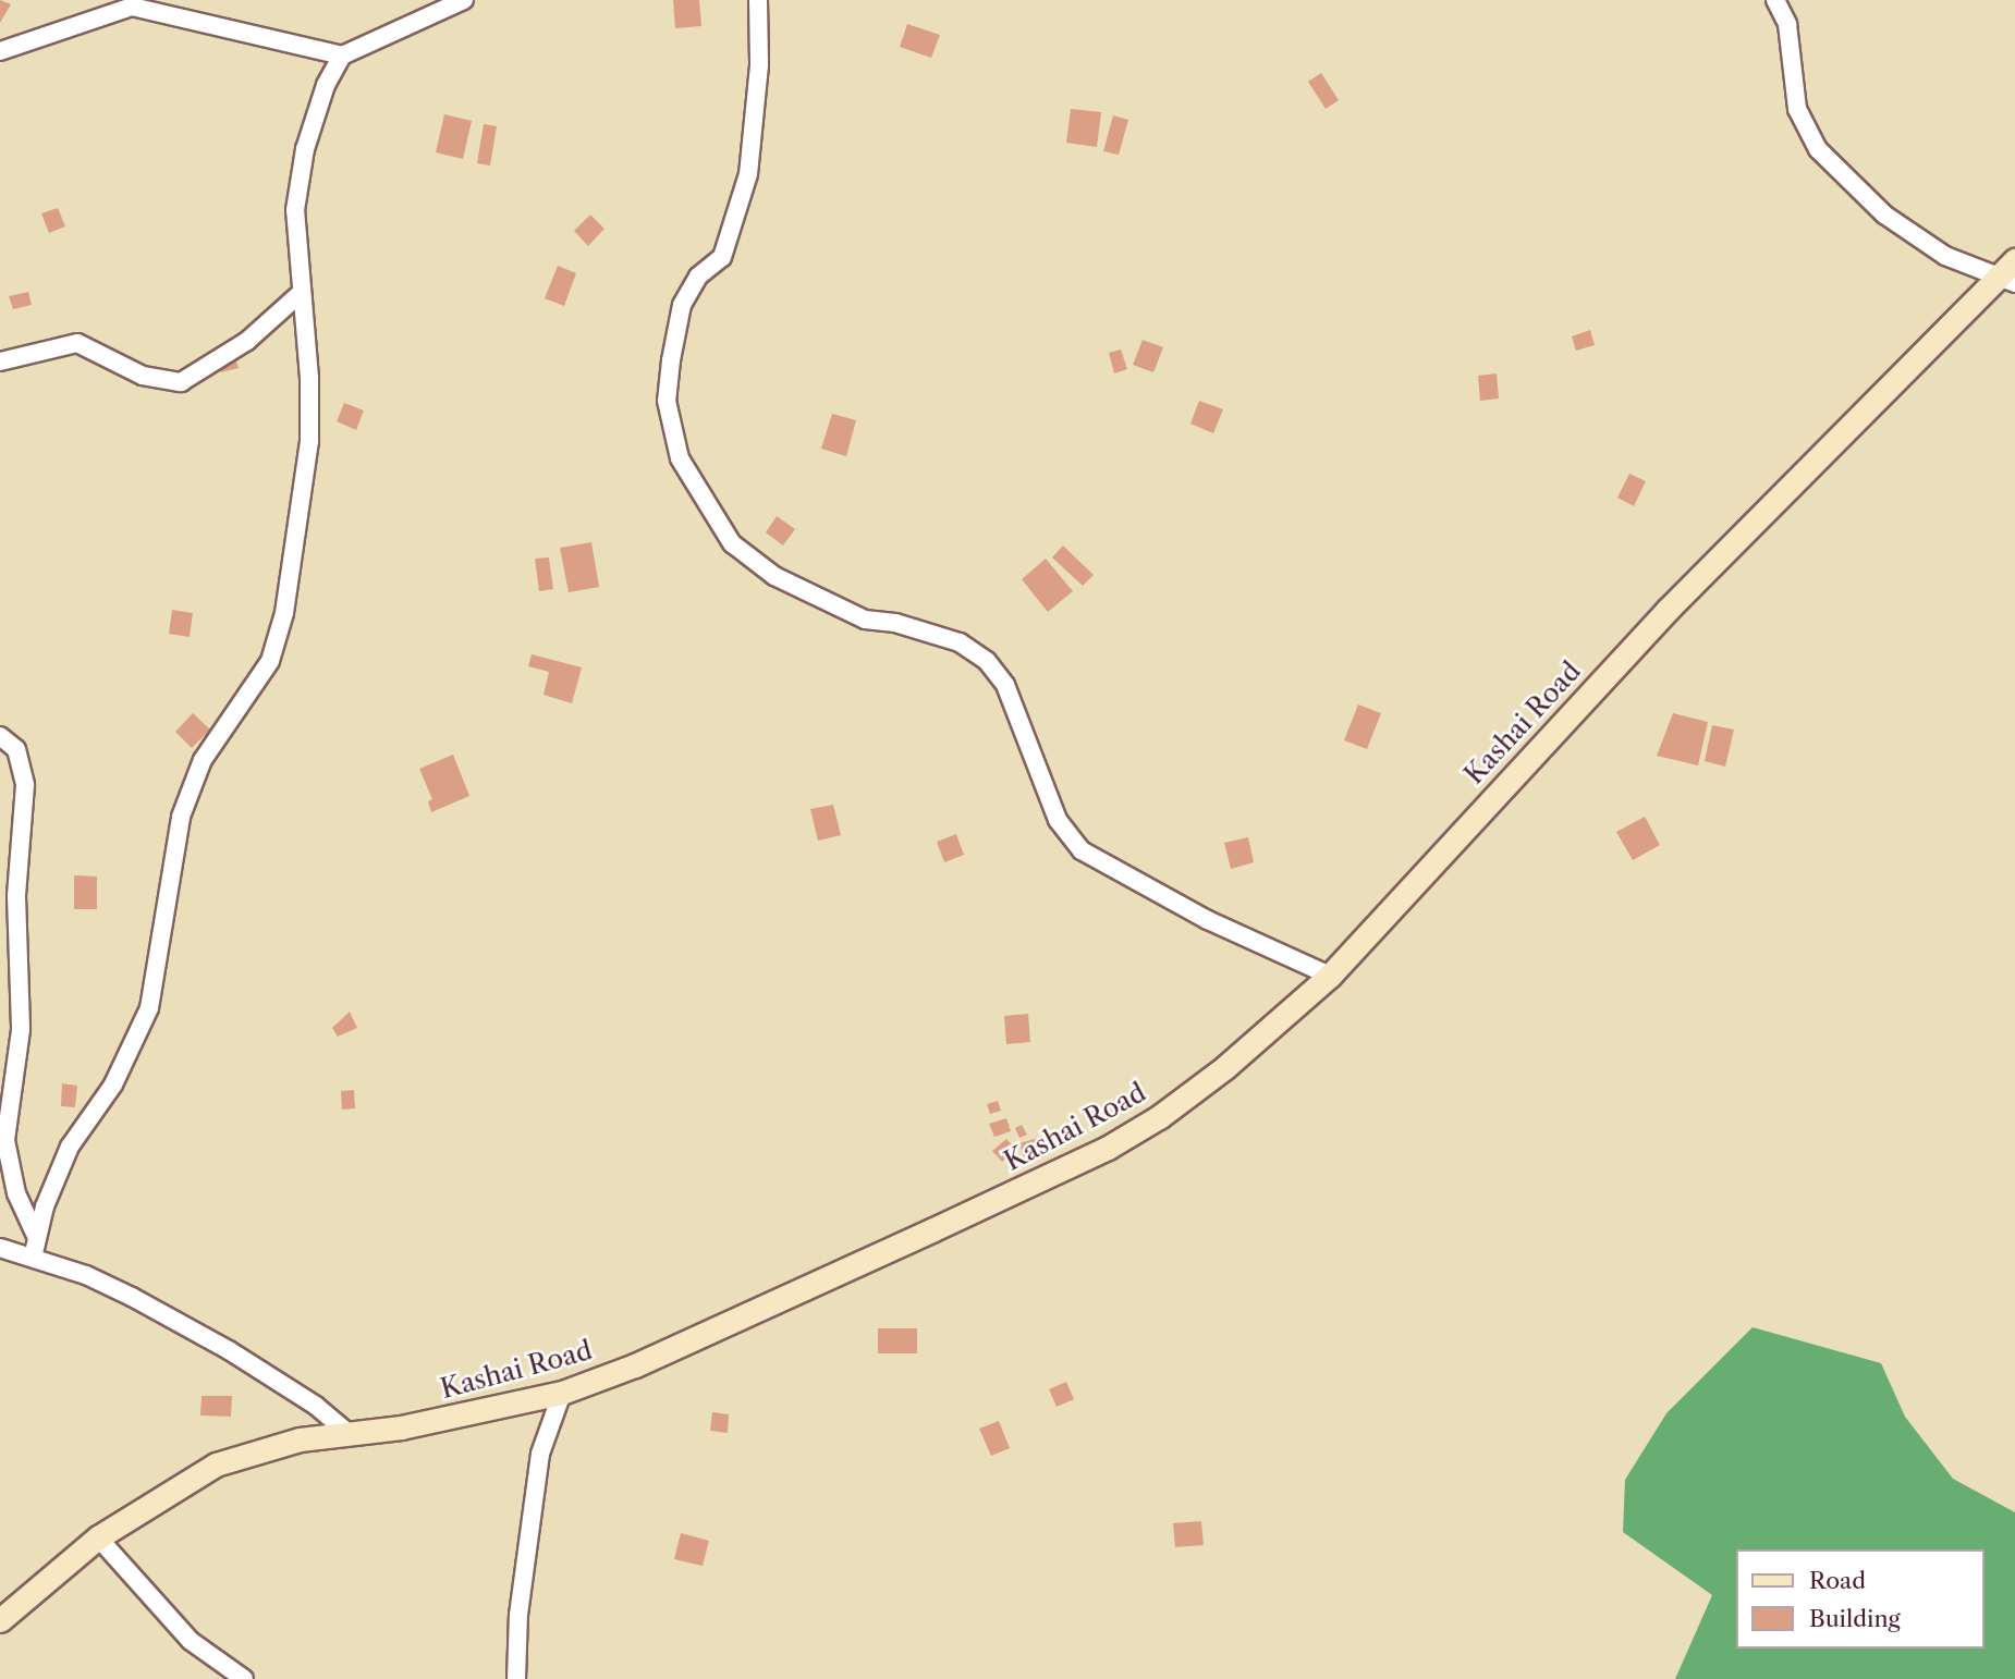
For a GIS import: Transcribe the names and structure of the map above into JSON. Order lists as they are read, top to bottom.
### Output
{
  "streets": {
    "street": ["Kashai Road"]
  },
  "legend": ["Road", "Building"]
}
